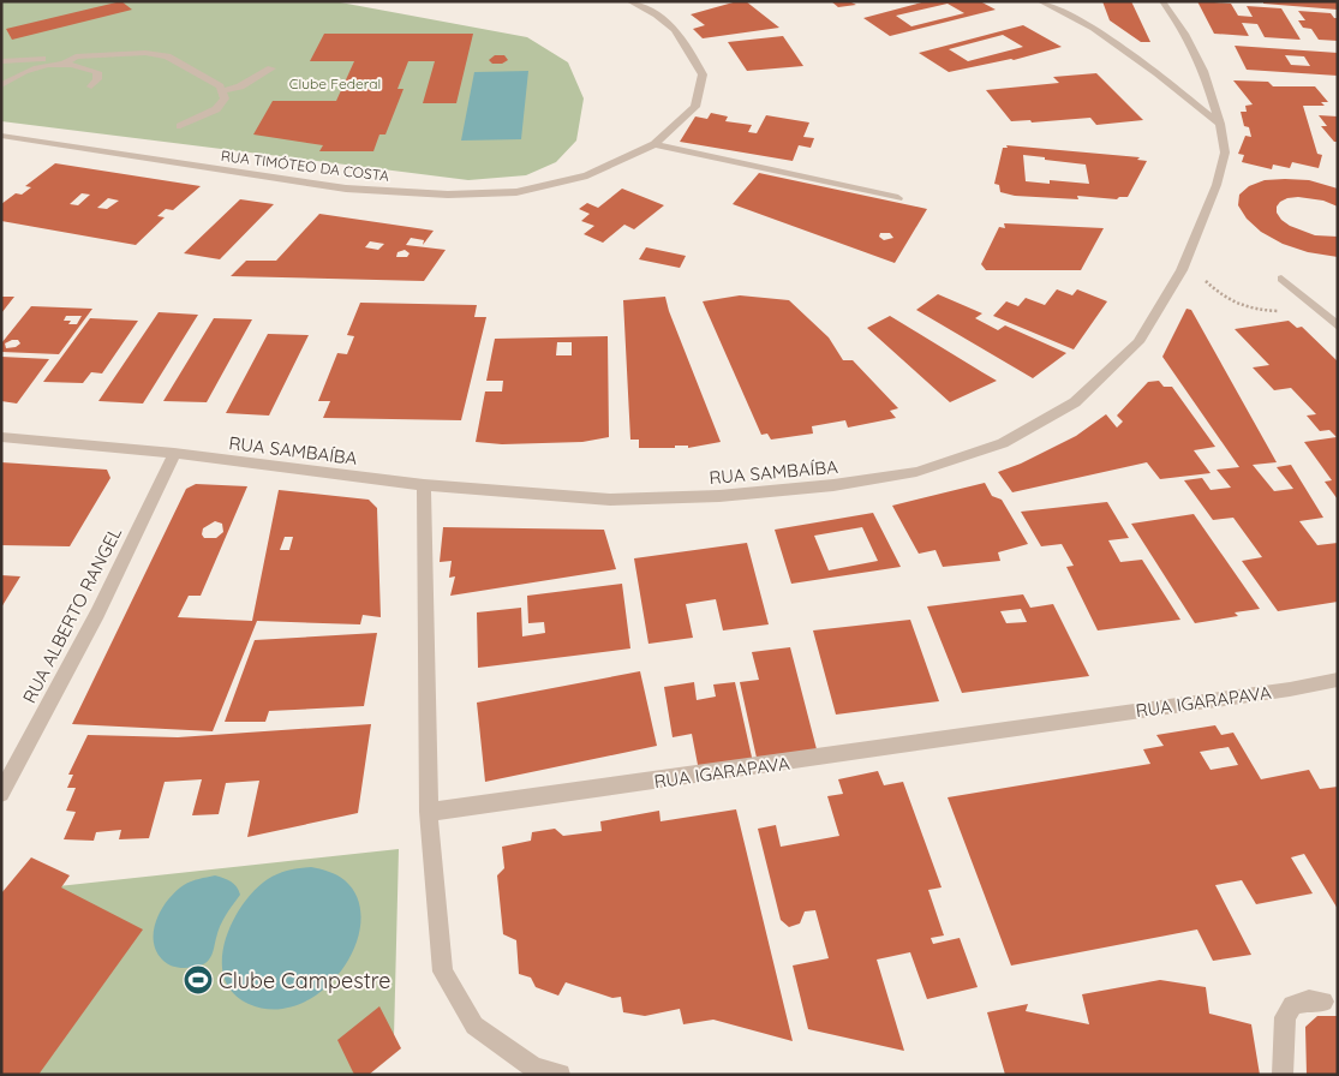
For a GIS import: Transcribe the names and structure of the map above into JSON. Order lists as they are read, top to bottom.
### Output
{
  "streets": {
    "street": [
      "RUA TIMÓTEO DA COSTA",
      "RUA SAMBAÍBA",
      "RUA ALBERTO RANGEL",
      "RUA IGARAPAVA"
    ]
  },
  "crossings": [
    ["RUA SAMBAÍBA", "RUA ALBERTO RANGEL"]
  ],
  "parks": ["Clube Federal"],
  "places": {
    "sports": ["Clube Campestre"]
  }
}
